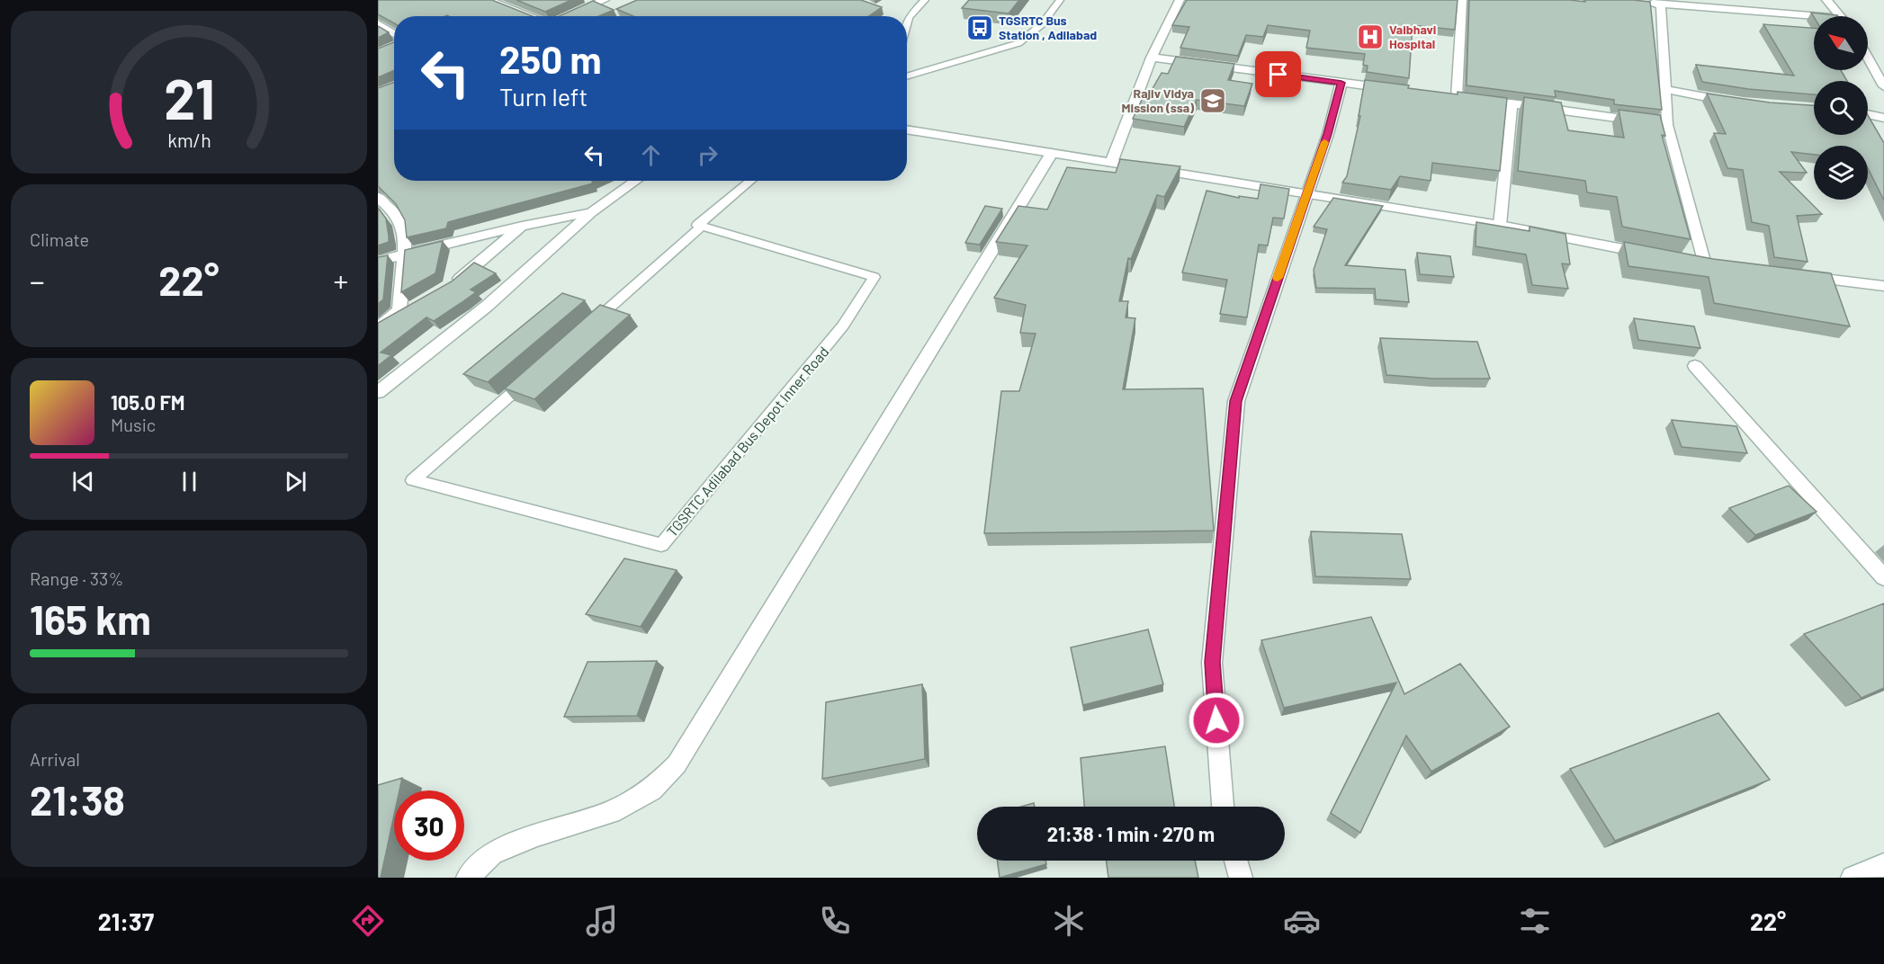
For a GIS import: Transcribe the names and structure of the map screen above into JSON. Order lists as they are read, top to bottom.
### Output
{
  "streets": {
    "lane": ["TGSRTC Adilabad Bus Depot Inner Road"]
  },
  "places": {
    "bus stop": ["TGSRTC Bus Station , Adilabad"],
    "hospital": ["Vaibhavi Hospital"],
    "school or university": ["Rajiv Vidya Mission (ssa)"]
  },
  "north": "top left",
  "page": {
    "turn": ["250 m", "Turn left"],
    "tile": [
      "Climate",
      ["Range · 33%", "165 km"],
      ["Arrival", "21:38"]
    ],
    "heat": ["−", "22°", "+"],
    "song": ["105.0 FM", "Music"],
    "limit": "30",
    "trip": "21:38 · 1 min · 270 m",
    "tabs": ["21:37", "22°"],
    "gauge": ["21", "km/h"]
  }
}
